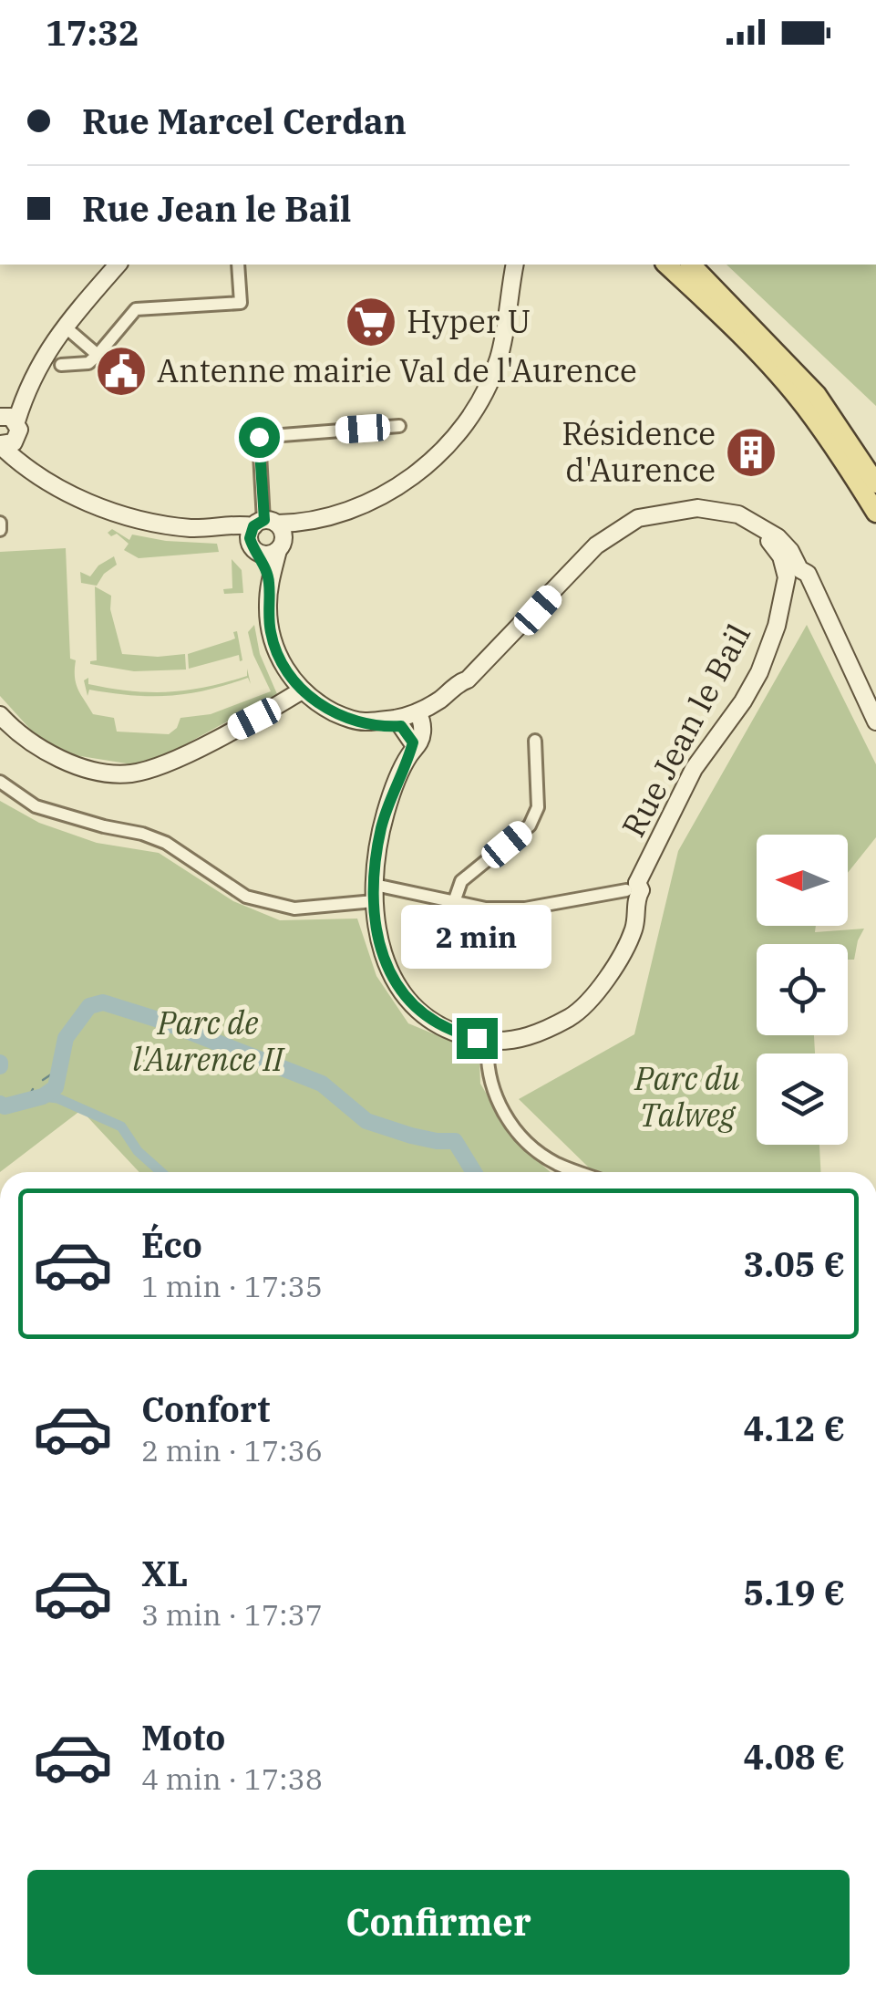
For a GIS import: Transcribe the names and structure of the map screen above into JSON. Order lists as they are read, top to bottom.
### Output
{
  "streets": {
    "street": ["Rue Jean le Bail"]
  },
  "parks": ["Parc de l'Aurence II", "Parc du Talweg"],
  "places": {
    "supermarket": ["Hyper U"],
    "public building": ["Antenne mairie Val de l'Aurence"],
    "building": ["Résidence d'Aurence"]
  },
  "north": "left",
  "page": {
    "status": "17:32",
    "banner": ["Rue Marcel Cerdan", "Rue Jean le Bail"],
    "bubble": "2 min",
    "list": [
      {
        "name": "Éco",
        "note": "1 min · 17:35",
        "value": "3.05 €"
      },
      {
        "name": "Confort",
        "note": "2 min · 17:36",
        "value": "4.12 €"
      },
      {
        "name": "XL",
        "note": "3 min · 17:37",
        "value": "5.19 €"
      },
      {
        "name": "Moto",
        "note": "4 min · 17:38",
        "value": "4.08 €"
      }
    ],
    "buttons": "Confirmer"
  }
}
